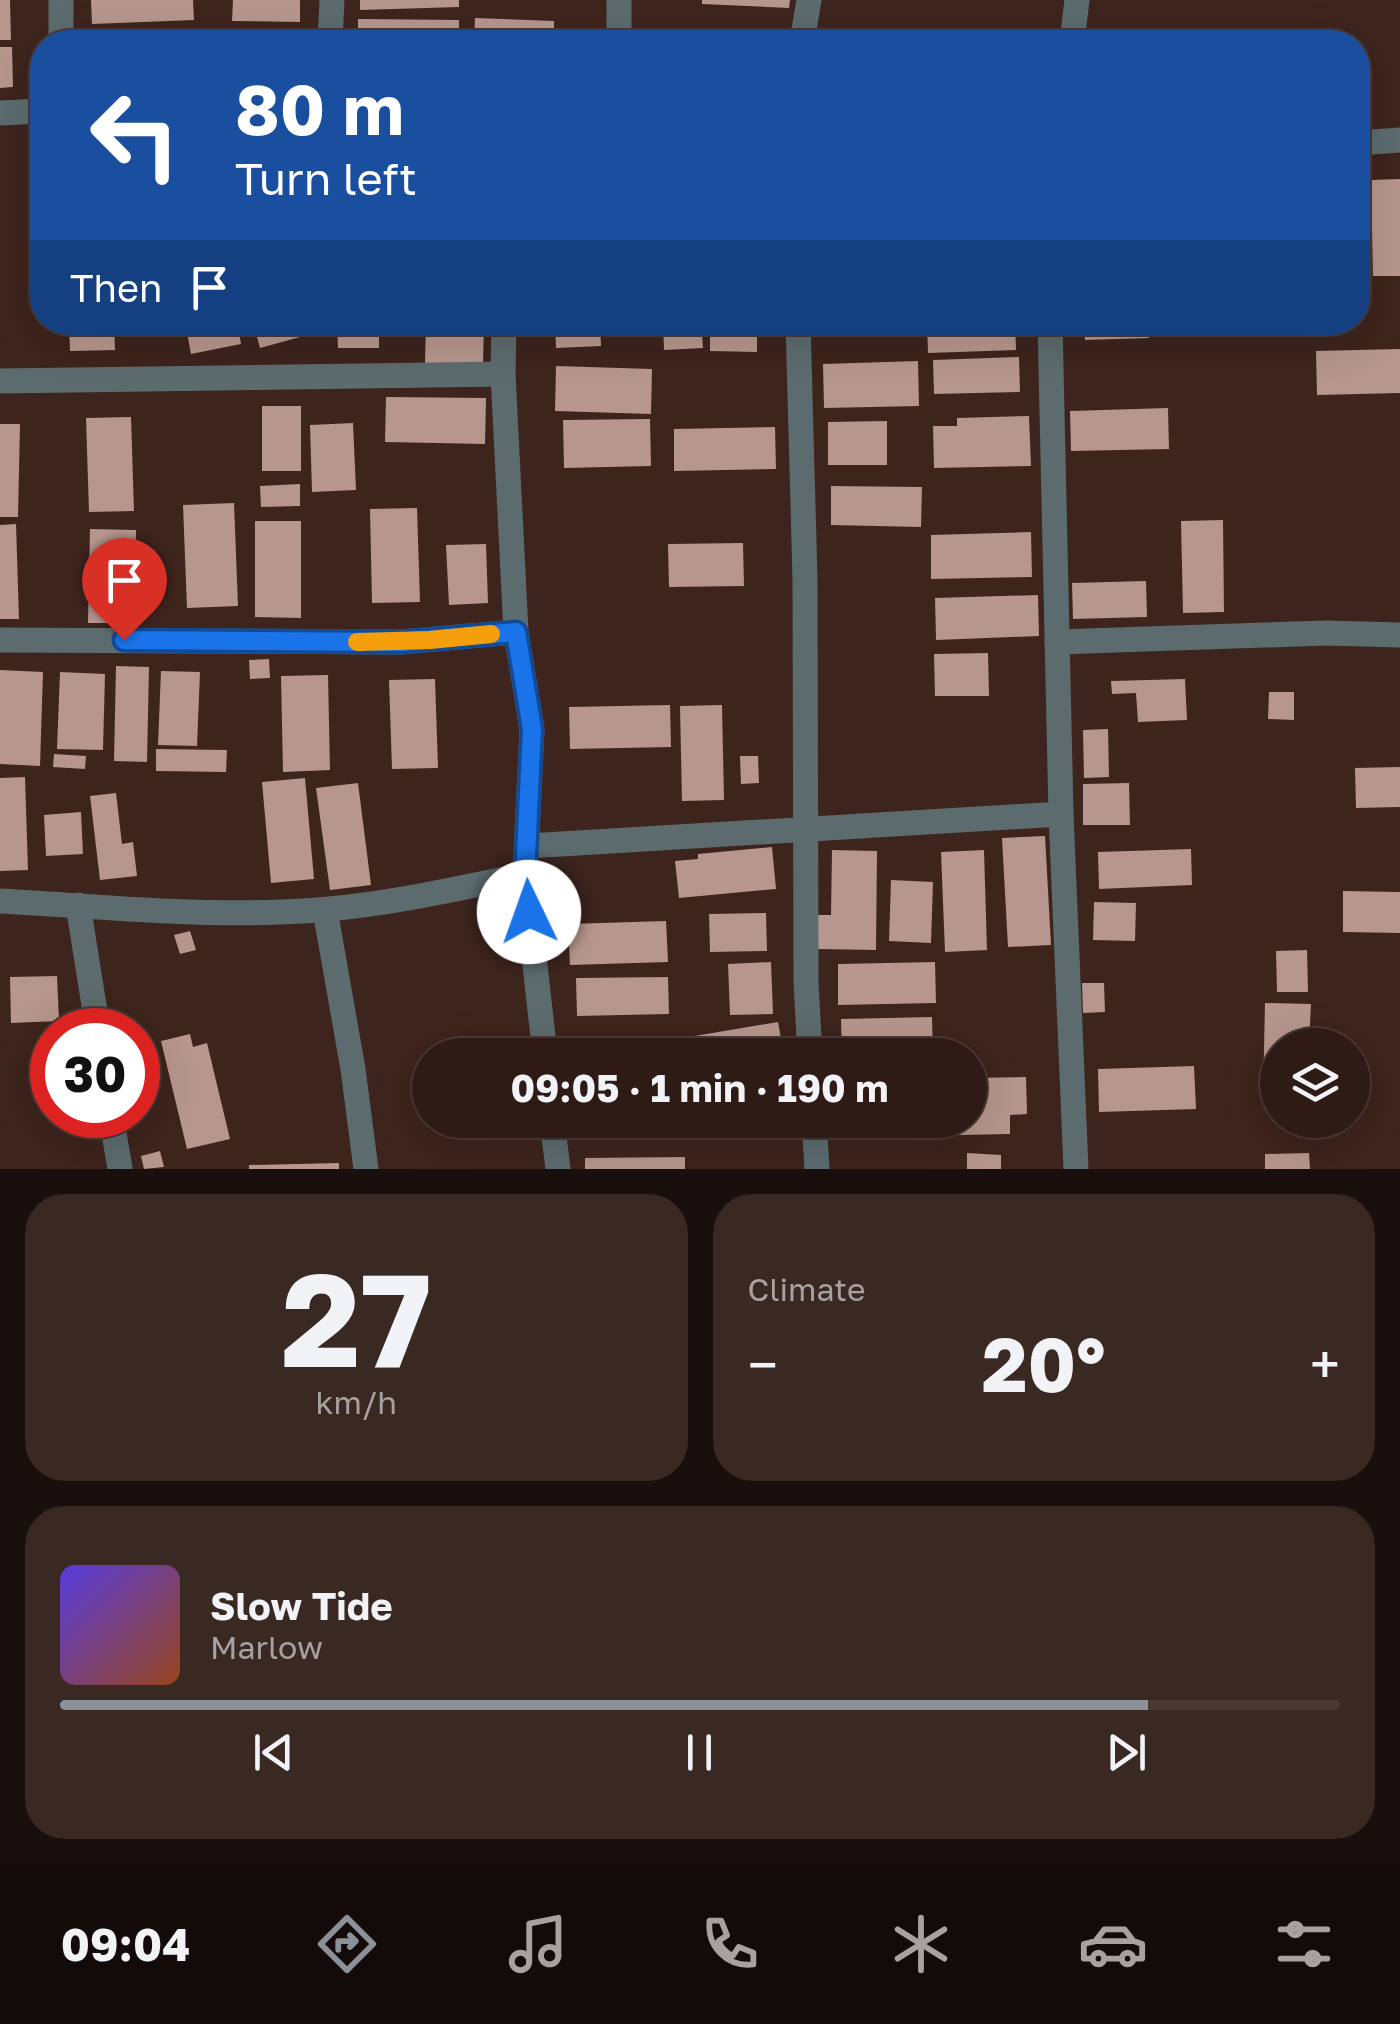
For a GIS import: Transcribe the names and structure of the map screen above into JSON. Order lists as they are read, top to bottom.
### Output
{
  "page": {
    "turn": ["80 m", "Turn left"],
    "then": "Then",
    "limit": "30",
    "trip": "09:05 · 1 min · 190 m",
    "tile": [
      ["27", "km/h"],
      "Climate"
    ],
    "heat": ["−", "20°", "+"],
    "song": ["Slow Tide", "Marlow"],
    "tabs": "09:04"
  }
}
